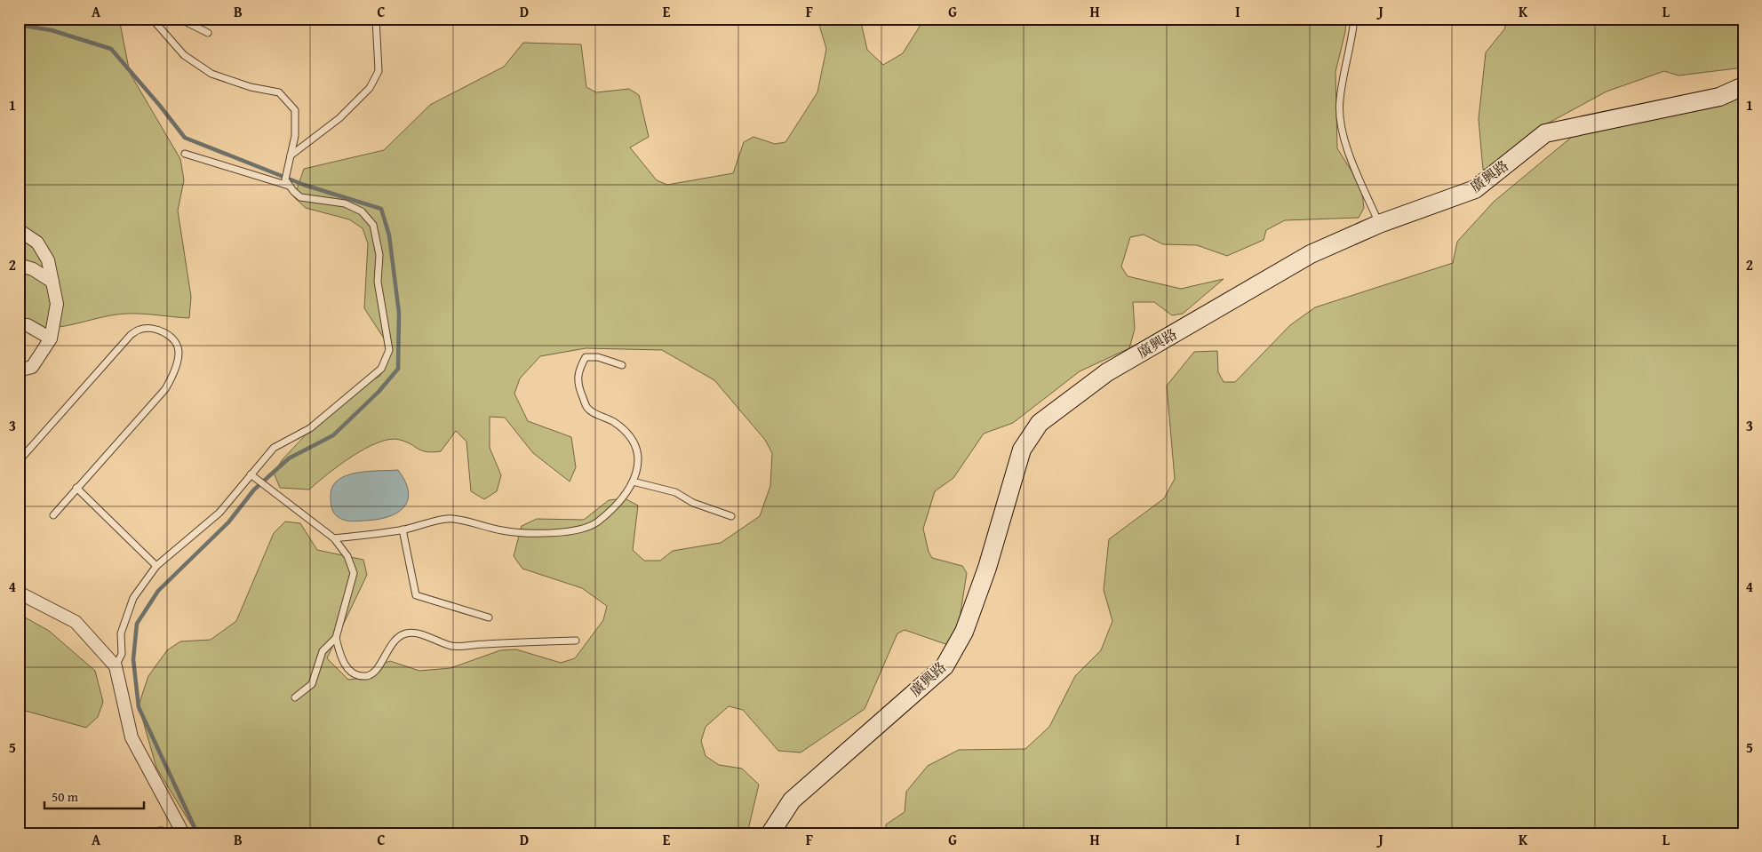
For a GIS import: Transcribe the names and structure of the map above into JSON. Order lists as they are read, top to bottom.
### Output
{
  "streets": {
    "street": ["廣興路"]
  },
  "scale_bar": "50 m",
  "grid": {
    "columns": [
      "A",
      "B",
      "C",
      "D",
      "E",
      "F",
      "G",
      "H",
      "I",
      "J",
      "K",
      "L"
    ],
    "rows": [
      "1",
      "2",
      "3",
      "4",
      "5"
    ]
  }
}
